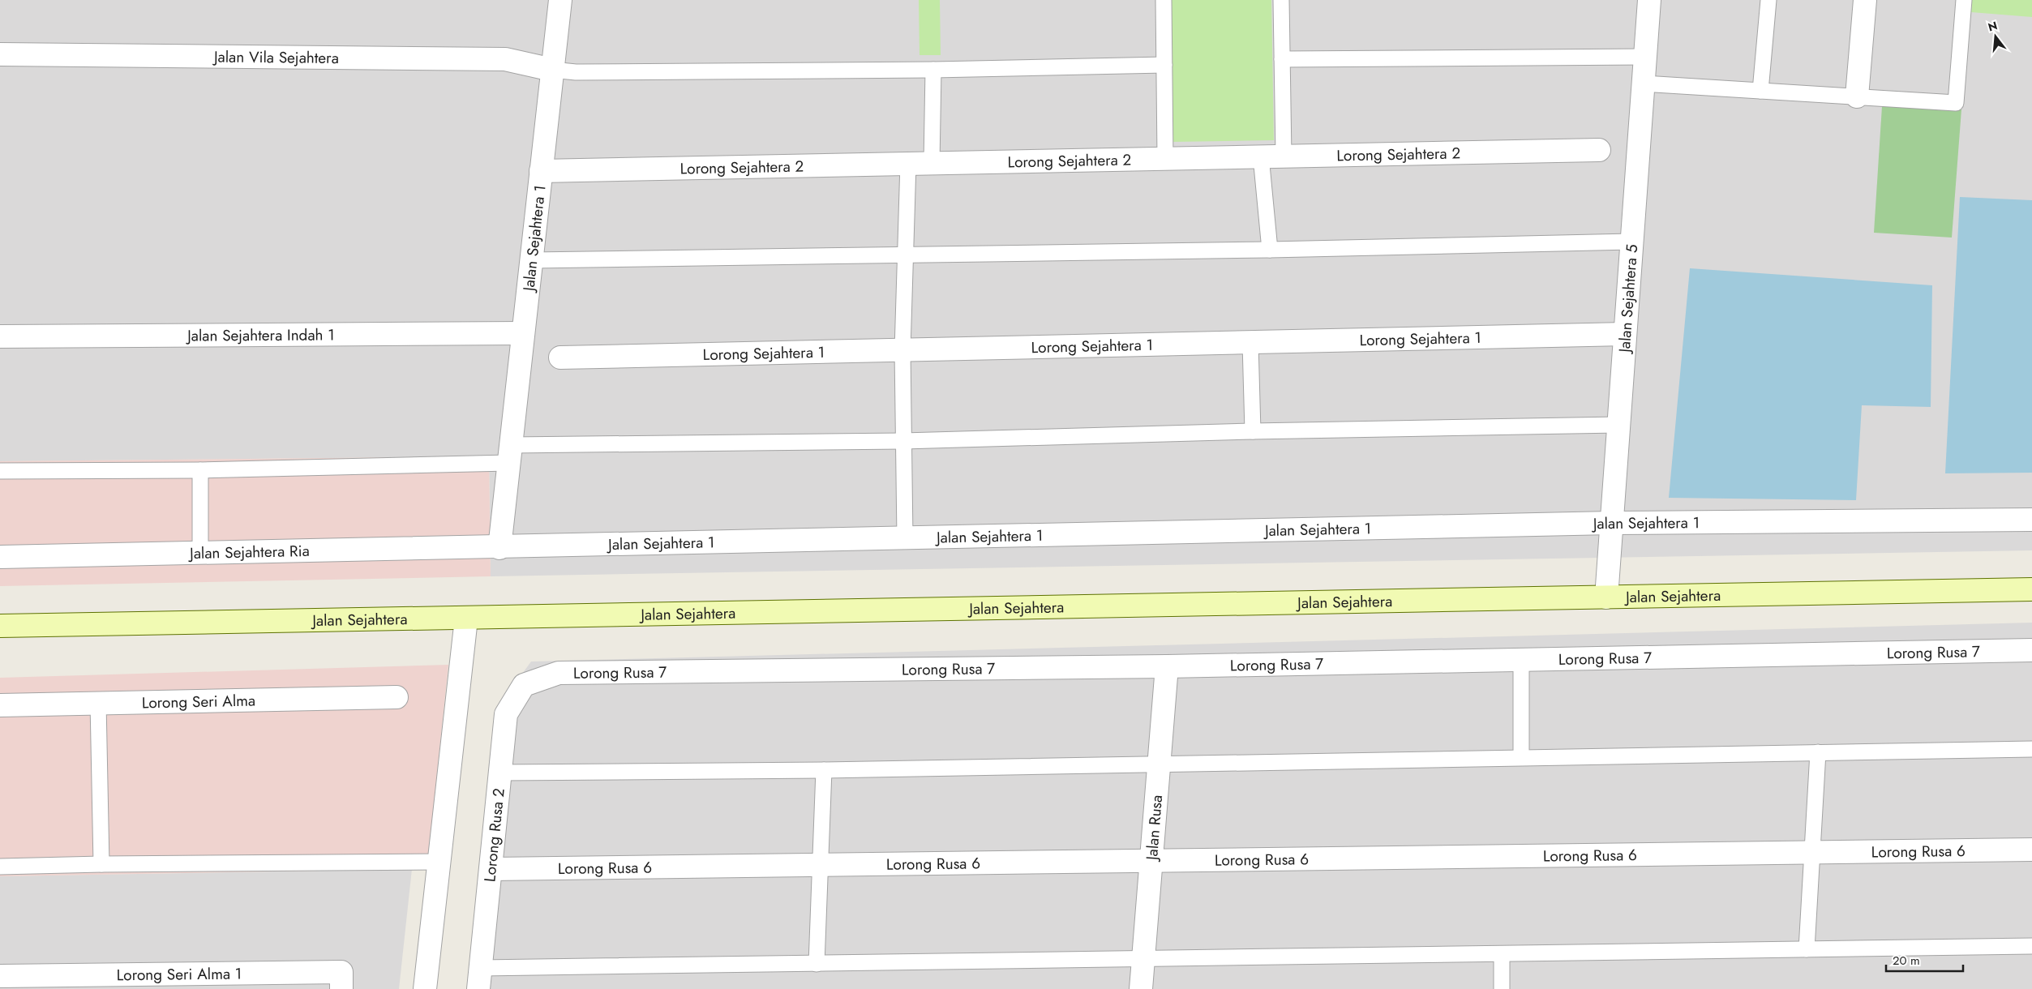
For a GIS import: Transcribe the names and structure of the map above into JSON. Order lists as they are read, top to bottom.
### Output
{
  "streets": {
    "main road": ["Jalan Sejahtera"],
    "street": [
      "Jalan Vila Sejahtera",
      "Lorong Sejahtera 2",
      "Jalan Sejahtera 1",
      "Jalan Sejahtera 5",
      "Jalan Sejahtera Indah 1",
      "Lorong Sejahtera 1",
      "Jalan Sejahtera Ria",
      "Lorong Rusa 7",
      "Lorong Seri Alma",
      "Jalan Rusa",
      "Lorong Rusa 2",
      "Lorong Rusa 6",
      "Lorong Seri Alma 1"
    ]
  },
  "crossings": [
    ["Jalan Vila Sejahtera", "Jalan Sejahtera 1"],
    ["Lorong Sejahtera 2", "Jalan Sejahtera 1"],
    ["Jalan Sejahtera 1", "Jalan Sejahtera 5"],
    ["Jalan Sejahtera 1", "Jalan Sejahtera Indah 1"],
    ["Jalan Sejahtera 1", "Jalan Sejahtera Ria"],
    ["Jalan Sejahtera 5", "Lorong Sejahtera 1"],
    ["Jalan Sejahtera 5", "Jalan Sejahtera"],
    ["Lorong Rusa 7", "Jalan Rusa"],
    ["Lorong Rusa 7", "Lorong Rusa 2"],
    ["Jalan Rusa", "Lorong Rusa 6"],
    ["Lorong Rusa 2", "Lorong Rusa 6"]
  ],
  "scale_bar": "20 m",
  "north": "top"
}
